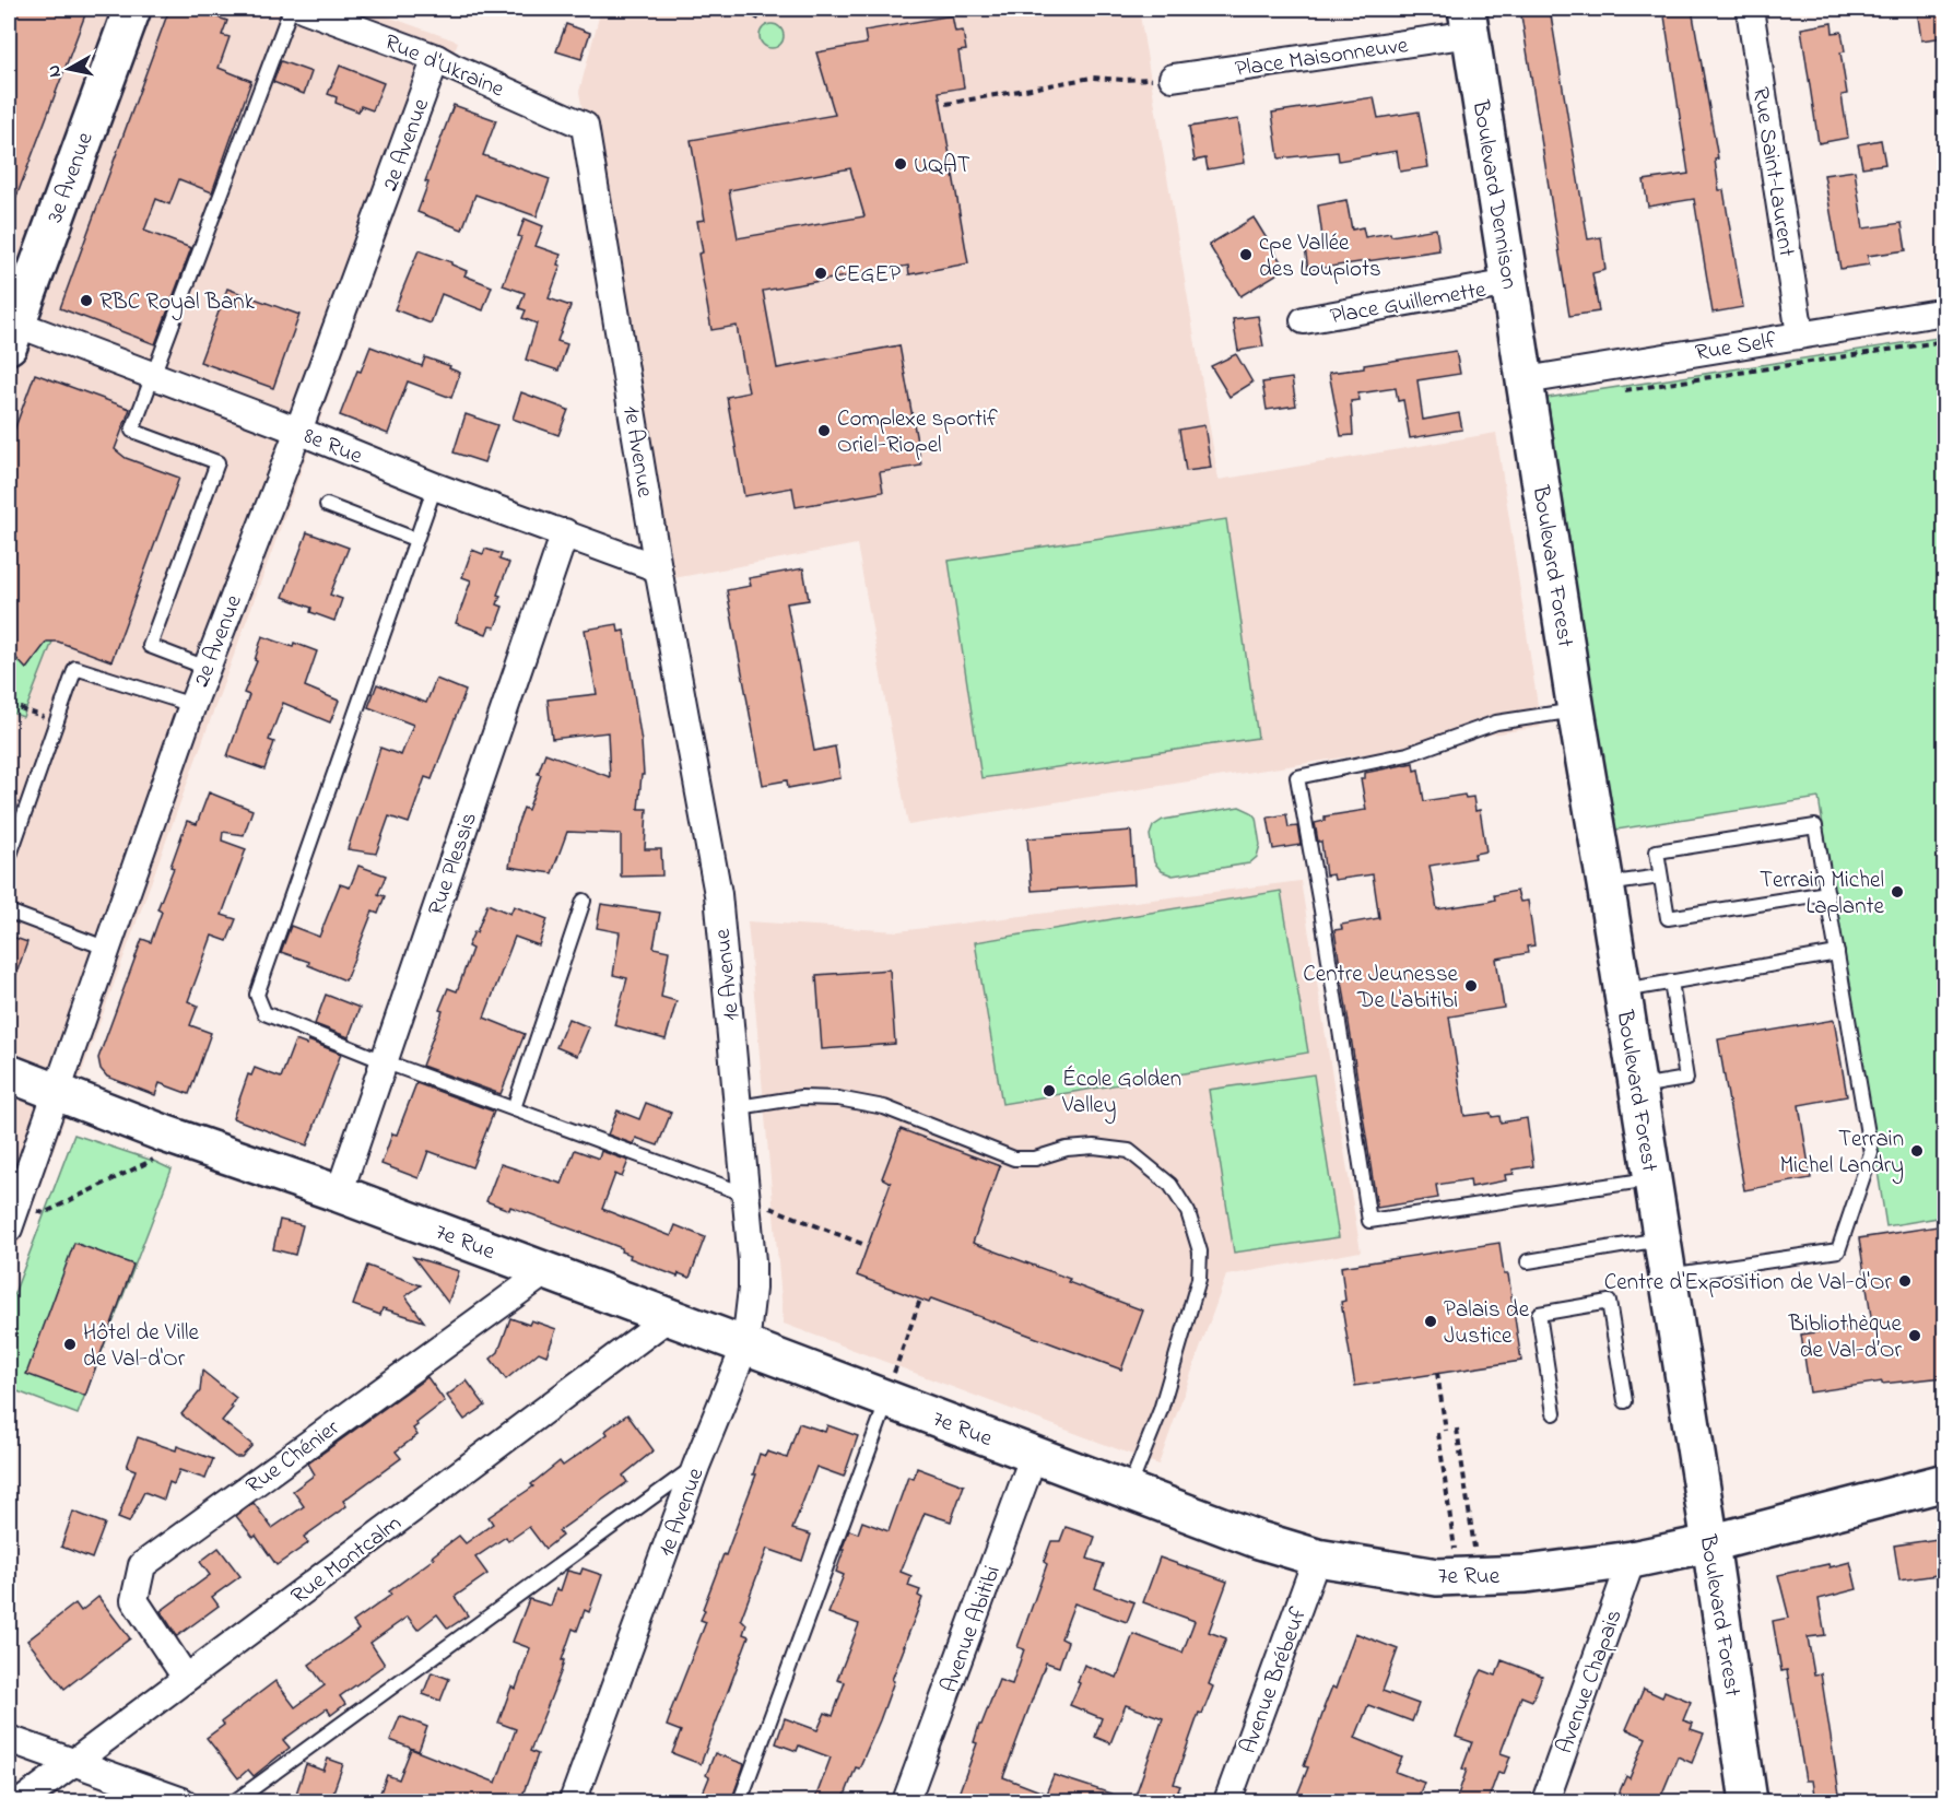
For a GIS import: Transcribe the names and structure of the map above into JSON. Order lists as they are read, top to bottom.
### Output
{
  "streets": {
    "street": [
      "Place Maisonneuve",
      "Rue d'Ukraine",
      "2e Avenue",
      "Rue Saint-Laurent",
      "3e Avenue",
      "Boulevard Dennison",
      "Place Guillemette",
      "Rue Self",
      "8e Rue",
      "1e Avenue",
      "Boulevard Forest",
      "Rue Plessis",
      "7e Rue",
      "Rue Chénier",
      "Rue Montcalm",
      "Avenue Abitibi",
      "Avenue Brébeuf",
      "Avenue Chapais"
    ]
  },
  "crossings": [
    ["Place Maisonneuve", "Boulevard Dennison"],
    ["Rue d'Ukraine", "2e Avenue"],
    ["Rue d'Ukraine", "1e Avenue"],
    ["2e Avenue", "8e Rue"],
    ["2e Avenue", "7e Rue"],
    ["Rue Saint-Laurent", "Rue Self"],
    ["3e Avenue", "8e Rue"],
    ["Boulevard Dennison", "Place Guillemette"],
    ["Boulevard Dennison", "Rue Self"],
    ["Boulevard Dennison", "Boulevard Forest"],
    ["Rue Self", "Boulevard Forest"],
    ["8e Rue", "1e Avenue"],
    ["8e Rue", "Rue Plessis"],
    ["1e Avenue", "7e Rue"],
    ["Boulevard Forest", "7e Rue"],
    ["Rue Plessis", "7e Rue"],
    ["7e Rue", "Rue Chénier"],
    ["7e Rue", "Rue Montcalm"],
    ["7e Rue", "Avenue Abitibi"],
    ["7e Rue", "Avenue Brébeuf"],
    ["7e Rue", "Avenue Chapais"],
    ["Rue Chénier", "Rue Montcalm"]
  ],
  "places": [
    "UQAT",
    "cpe Vallée des Loupiots",
    "CEGEP",
    "RBC Royal Bank",
    "Complexe sportif Oriel-Riopel",
    "Terrain Michel Laplante",
    "Centre Jeunesse De L'abitibi",
    "École Golden Valley",
    "Terrain Michel Landry",
    "Centre d'Exposition de Val-d'Or",
    "Palais de Justice",
    "Bibliothèque de Val-d’Or",
    "Hôtel de Ville de Val-d'Or"
  ],
  "north": "left"
}
